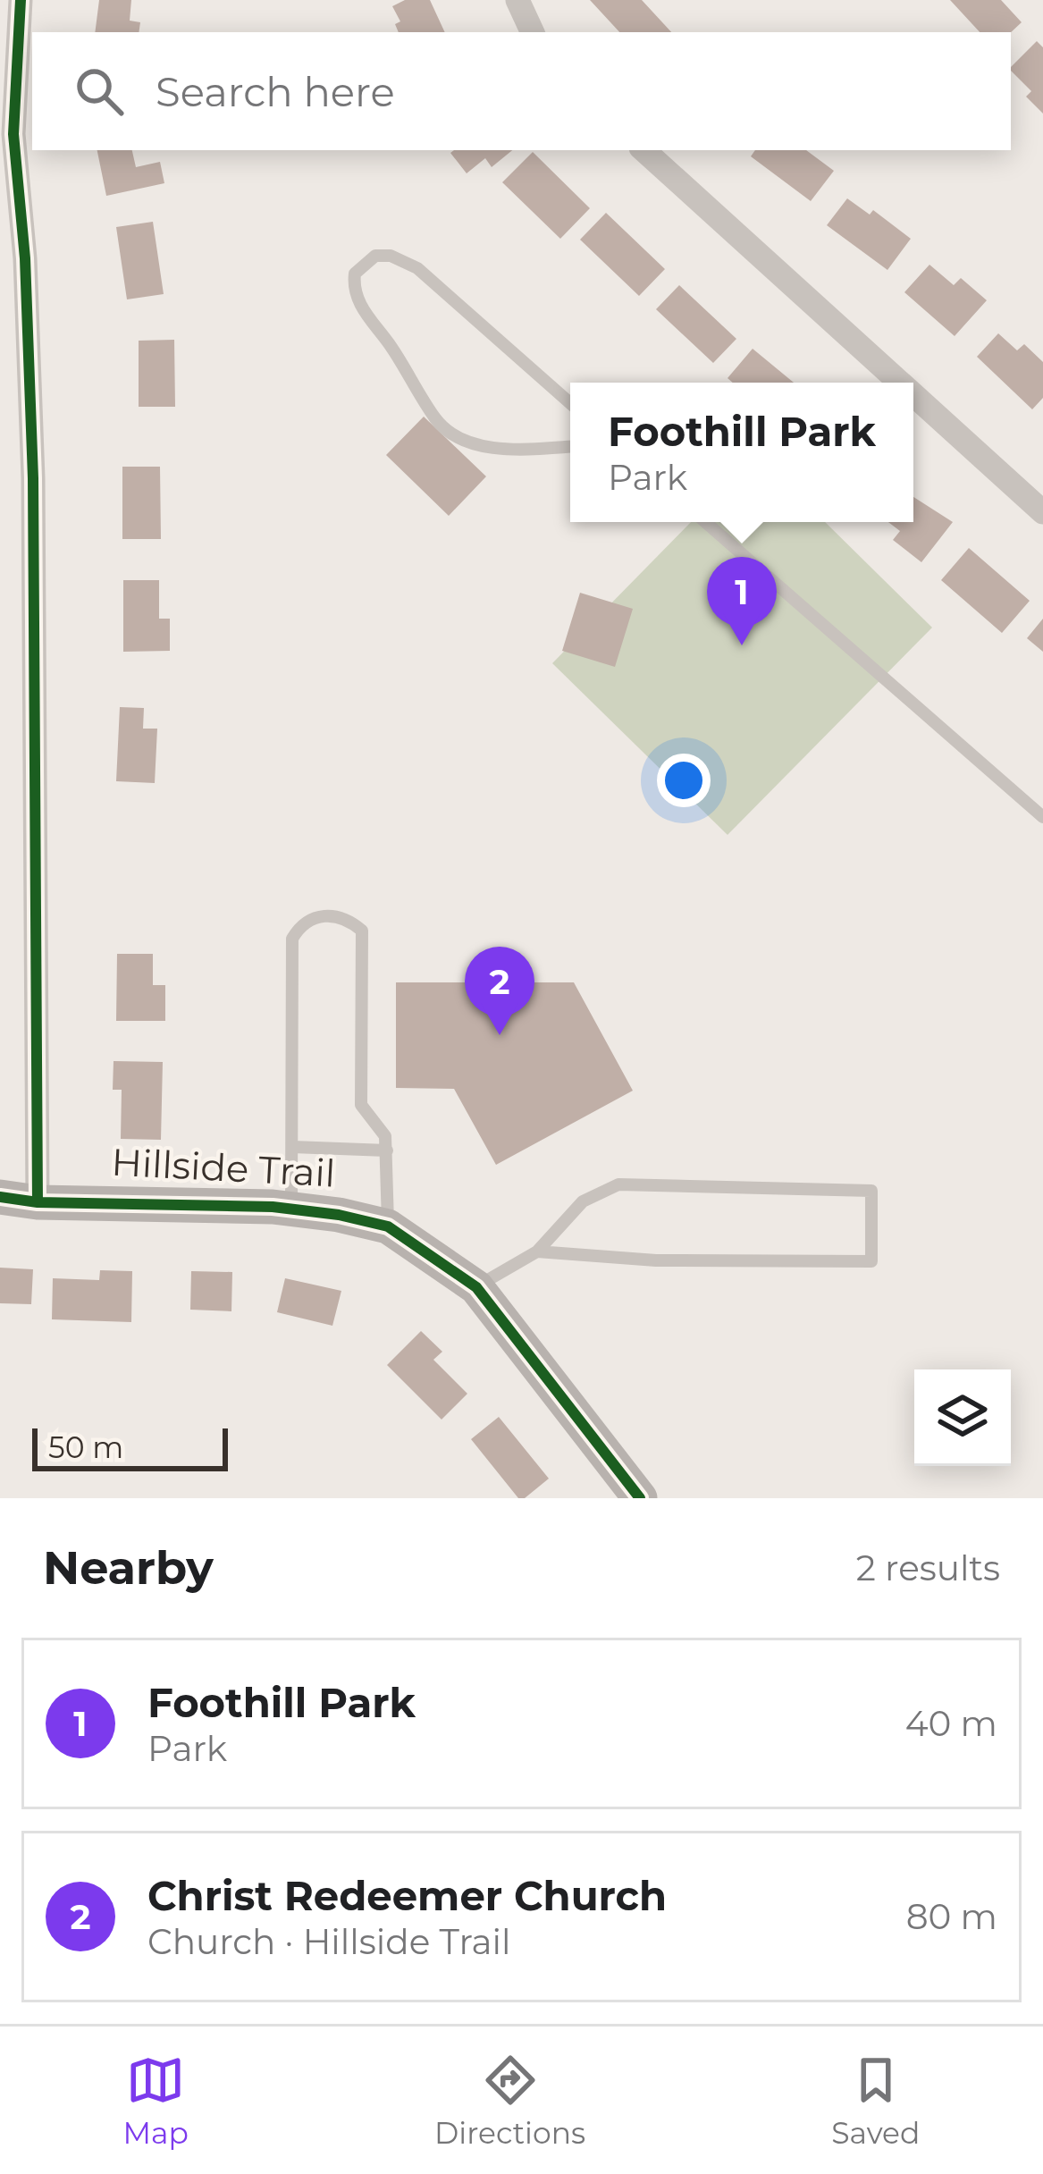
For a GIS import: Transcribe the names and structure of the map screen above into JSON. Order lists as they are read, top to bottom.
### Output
{
  "streets": {
    "street": ["Hillside Trail"]
  },
  "scale_bar": "50 m",
  "page": {
    "search": "Search here",
    "popup": ["Foothill Park", "Park"],
    "pins": ["1", "2"],
    "scale": "50 m",
    "heading": ["Nearby", "2 results"],
    "list": [
      {
        "mark": "1",
        "name": "Foothill Park",
        "note": "Park",
        "value": "40 m"
      },
      {
        "mark": "2",
        "name": "Christ Redeemer Church",
        "note": "Church · Hillside Trail",
        "value": "80 m"
      }
    ],
    "nav": ["Map", "Directions", "Saved"]
  }
}
